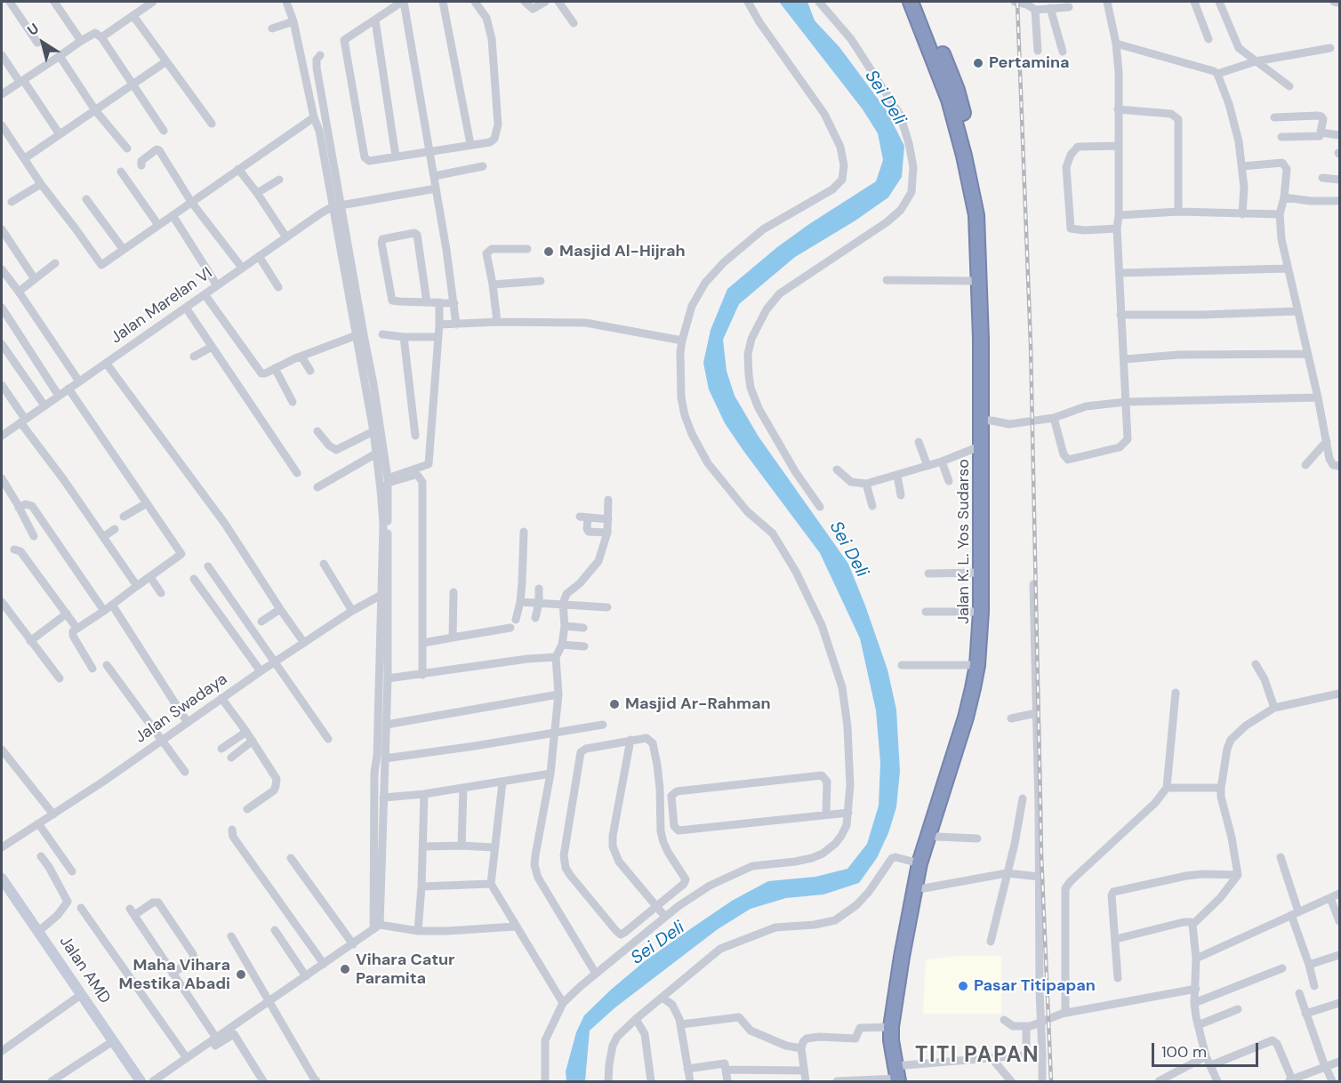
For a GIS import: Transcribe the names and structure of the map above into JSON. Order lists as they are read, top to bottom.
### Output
{
  "streets": {
    "highway": ["Jalan K. L. Yos Sudarso"],
    "street": ["Jalan Marelan VI", "Jalan Swadaya", "Jalan AMD"]
  },
  "districts": ["TITI PAPAN"],
  "water": ["Sei Deli"],
  "places": [
    "Pertamina",
    "Masjid Al-Hijrah",
    "Masjid Ar-Rahman",
    "Vihara Catur Paramita",
    "Maha Vihara Mestika Abadi",
    "Pasar Titipapan"
  ],
  "scale_bar": "100 m",
  "north": "top left"
}
